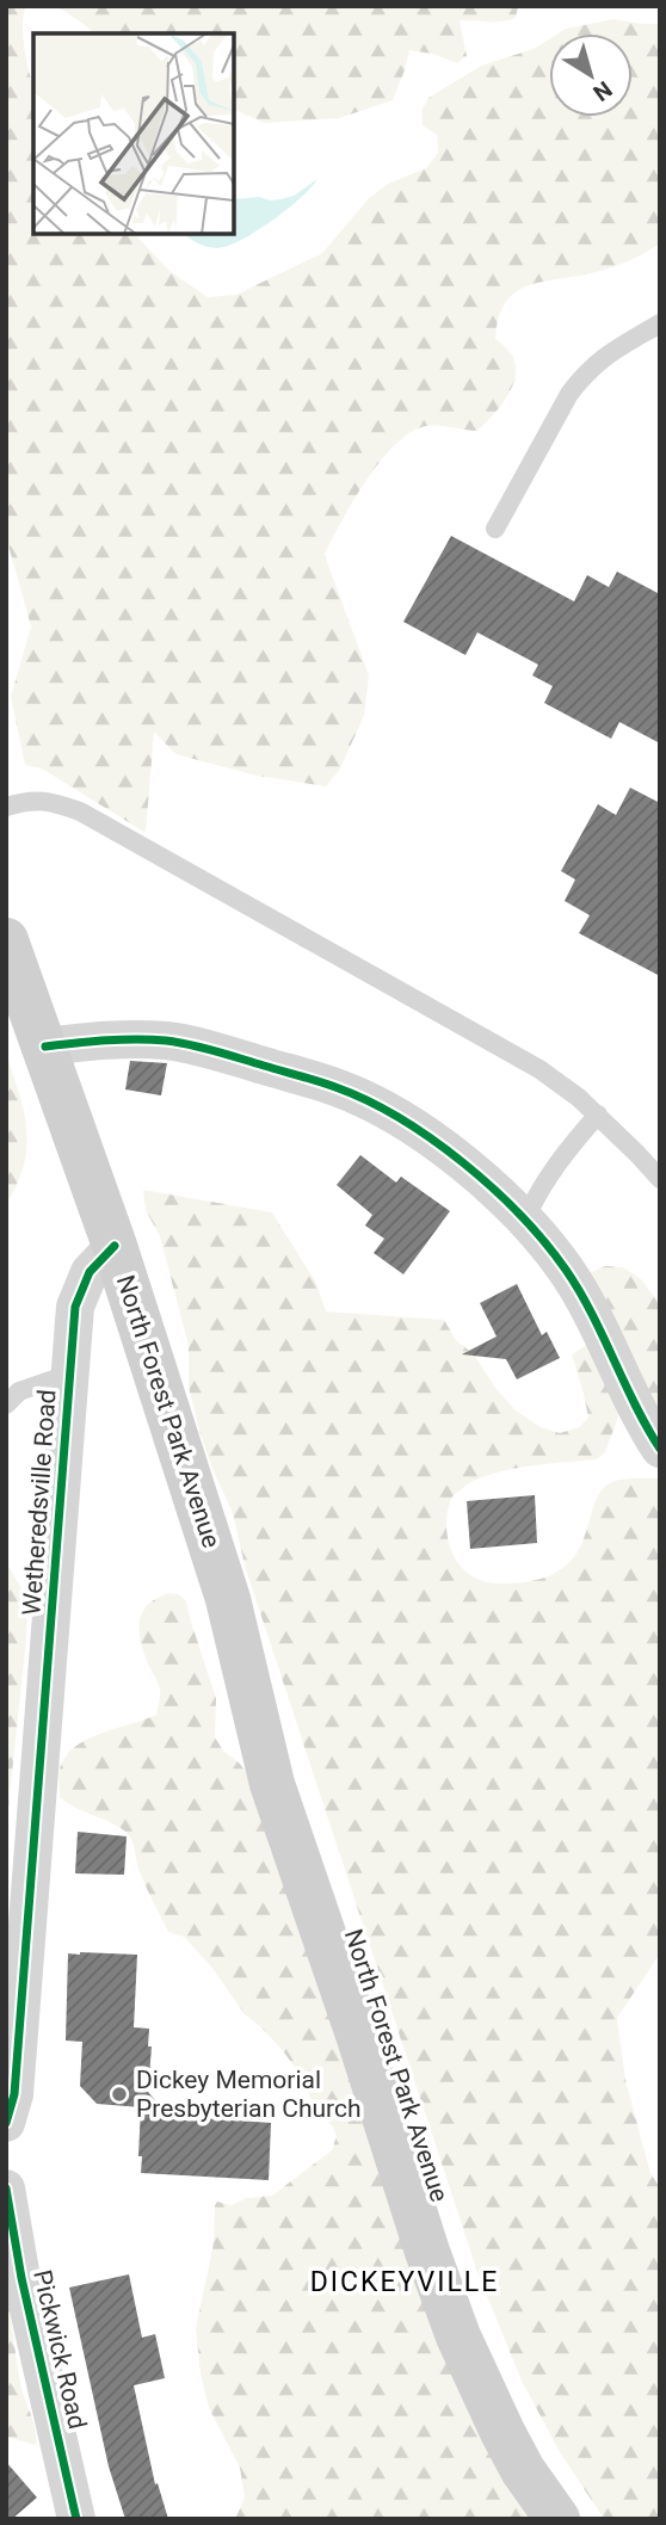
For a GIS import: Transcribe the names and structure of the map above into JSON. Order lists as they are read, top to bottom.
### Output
{
  "streets": {
    "main road": ["North Forest Park Avenue"],
    "street": ["Wetheredsville Road", "Pickwick Road"]
  },
  "crossings": [
    ["North Forest Park Avenue", "Wetheredsville Road"]
  ],
  "districts": ["DICKEYVILLE"],
  "places": ["Dickey Memorial Presbyterian Church"],
  "north": "bottom right"
}
